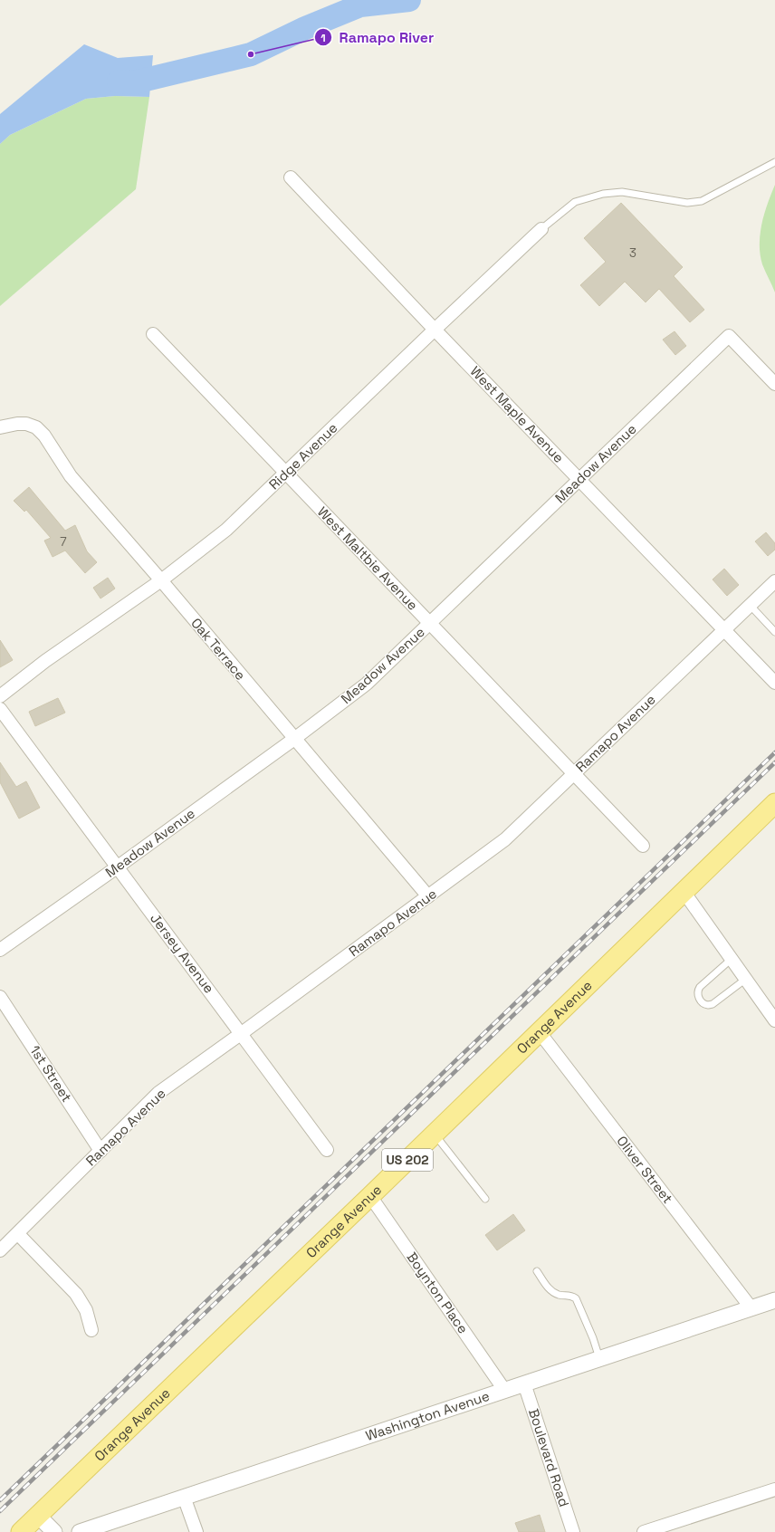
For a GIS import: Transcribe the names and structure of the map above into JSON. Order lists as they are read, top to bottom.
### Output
{
  "streets": {
    "main road": ["Orange Avenue", "US 202"],
    "street": [
      "West Maple Avenue",
      "Ridge Avenue",
      "Meadow Avenue",
      "West Maltbie Avenue",
      "Oak Terrace",
      "Ramapo Avenue",
      "Jersey Avenue",
      "1st Street",
      "Oliver Street",
      "Boynton Place",
      "Washington Avenue",
      "Boulevard Road"
    ]
  },
  "crossings": [
    ["West Maple Avenue", "Ridge Avenue"],
    ["West Maple Avenue", "Meadow Avenue"],
    ["West Maple Avenue", "Ramapo Avenue"],
    ["Ridge Avenue", "West Maltbie Avenue"],
    ["Ridge Avenue", "Oak Terrace"],
    ["Meadow Avenue", "West Maltbie Avenue"],
    ["Meadow Avenue", "Oak Terrace"],
    ["Meadow Avenue", "Jersey Avenue"],
    ["West Maltbie Avenue", "Ramapo Avenue"],
    ["Oak Terrace", "Ramapo Avenue"],
    ["Ramapo Avenue", "Jersey Avenue"],
    ["Ramapo Avenue", "1st Street"],
    ["Orange Avenue", "Oliver Street"],
    ["Orange Avenue", "Boynton Place"],
    ["Oliver Street", "Washington Avenue"],
    ["Boynton Place", "Washington Avenue"],
    ["Washington Avenue", "Boulevard Road"]
  ],
  "places": ["Ramapo River"],
  "house_numbers": ["3", "7"]
}
